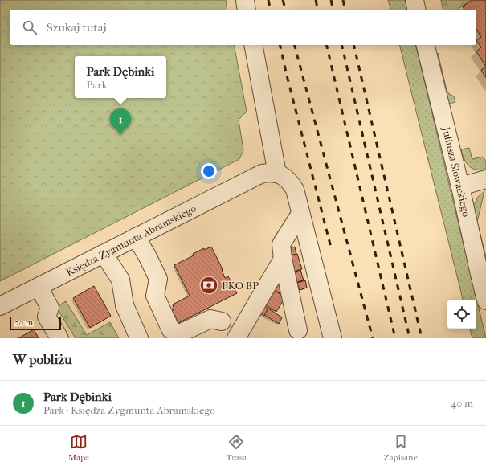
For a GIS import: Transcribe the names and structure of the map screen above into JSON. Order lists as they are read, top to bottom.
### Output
{
  "streets": {
    "street": ["Juliusza Słowackiego", "Księdza Zygmunta Abramskiego"]
  },
  "places": {
    "bank": ["PKO BP"]
  },
  "scale_bar": "20 m",
  "page": {
    "search": "Szukaj tutaj",
    "popup": ["Park Dębinki", "Park"],
    "pins": "1",
    "scale": "20 m",
    "heading": "W pobliżu",
    "list": [
      {
        "mark": "1",
        "name": "Park Dębinki",
        "note": "Park · Księdza Zygmunta Abramskiego",
        "value": "40 m"
      }
    ],
    "nav": ["Mapa", "Trasa", "Zapisane"]
  }
}
